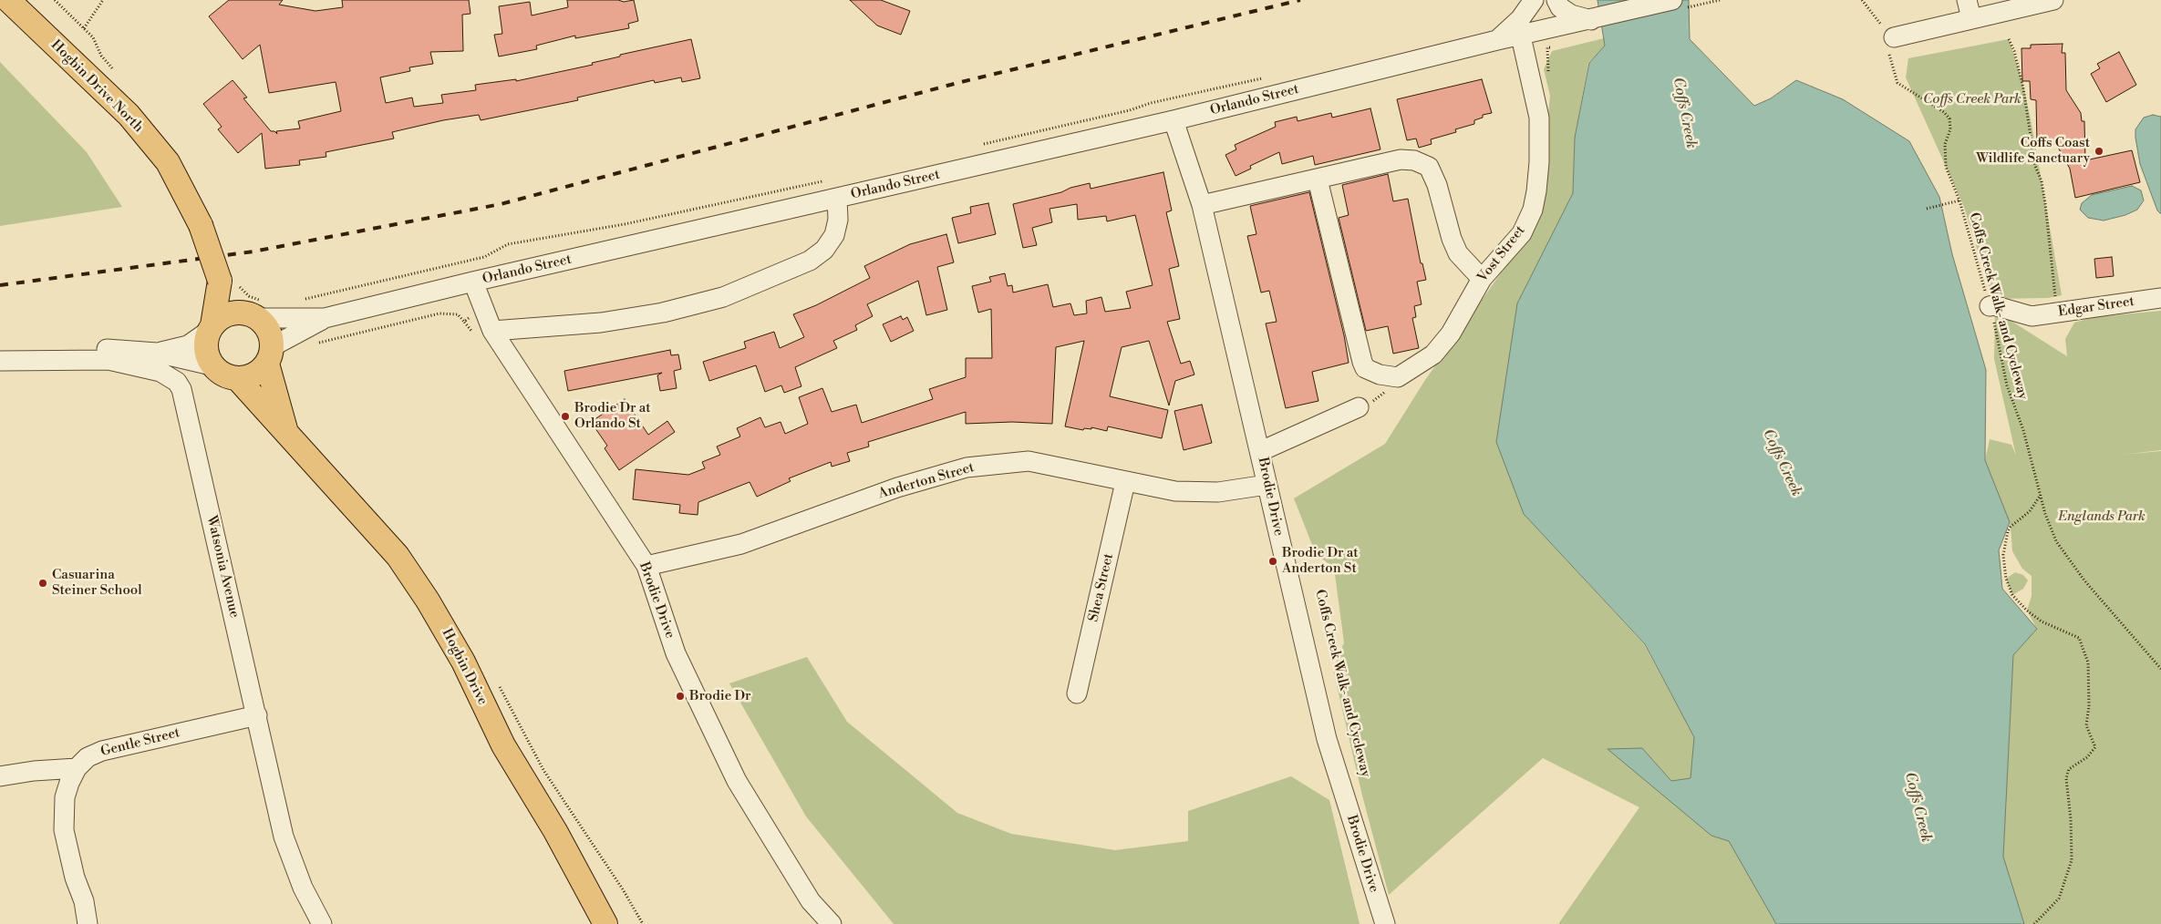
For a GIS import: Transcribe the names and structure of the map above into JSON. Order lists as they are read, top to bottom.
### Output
{
  "streets": {
    "main road": ["Hogbin Drive North", "Hogbin Drive"],
    "street": [
      "Orlando Street",
      "Vost Street",
      "Edgar Street",
      "Anderton Street",
      "Brodie Drive",
      "Watsonia Avenue",
      "Shea Street",
      "Gentle Street"
    ],
    "path": ["Coffs Creek Walk- and Cycleway"]
  },
  "crossings": [
    ["Hogbin Drive North", "Orlando Street"],
    ["Hogbin Drive North", "Hogbin Drive"],
    ["Orlando Street", "Vost Street"],
    ["Orlando Street", "Brodie Drive"],
    ["Orlando Street", "Hogbin Drive"],
    ["Coffs Creek Walk- and Cycleway", "Edgar Street"],
    ["Anderton Street", "Brodie Drive"],
    ["Anderton Street", "Shea Street"],
    ["Watsonia Avenue", "Gentle Street"]
  ],
  "water": ["Coffs Creek"],
  "parks": ["Coffs Creek Park", "Englands Park"],
  "places": [
    "Coffs Coast Wildlife Sanctuary",
    "Brodie Dr at Orlando St",
    "Brodie Dr at Anderton St",
    "Casuarina Steiner School",
    "Brodie Dr"
  ]
}
